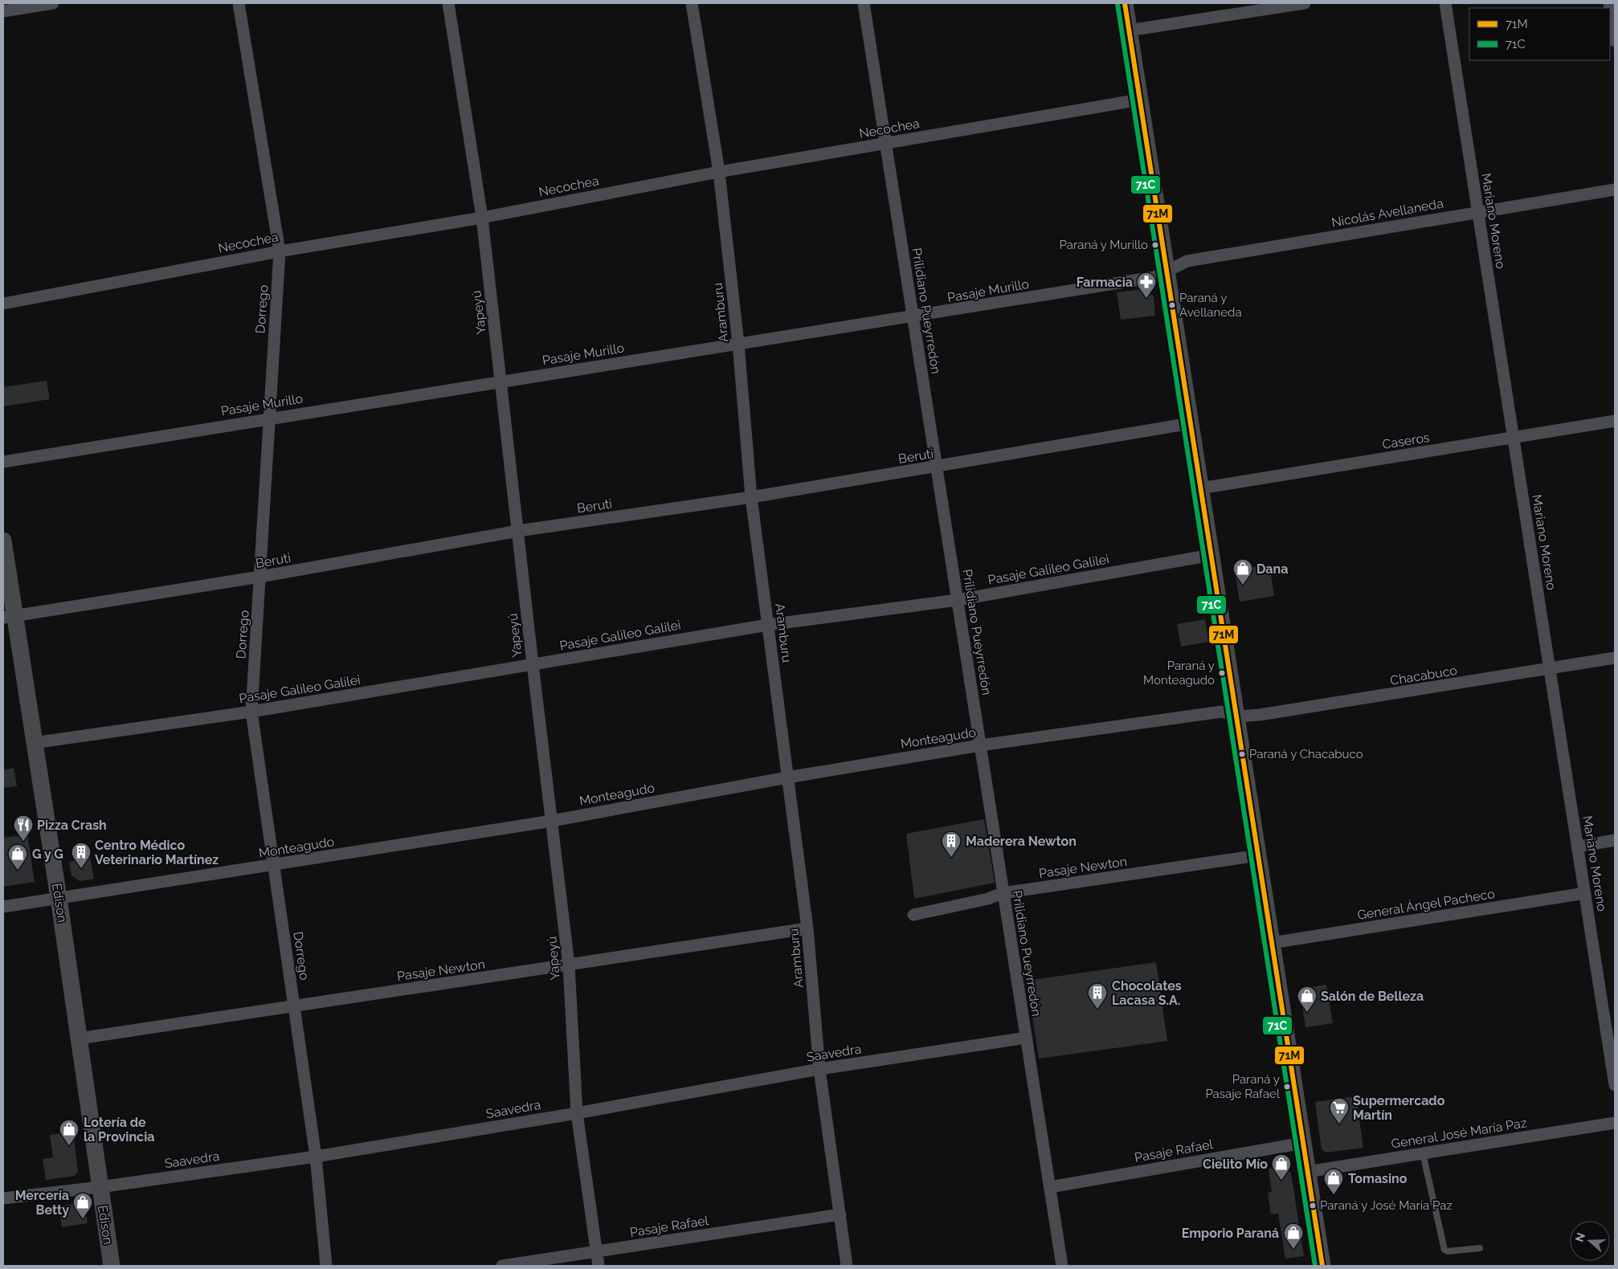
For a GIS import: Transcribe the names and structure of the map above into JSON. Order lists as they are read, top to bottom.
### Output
{
  "streets": {
    "street": [
      "Necochea",
      "Nicolás Avellaneda",
      "Mariano Moreno",
      "Pasaje Murillo",
      "Dorrego",
      "Prilidiano Pueyrredón",
      "Yapeyú",
      "Aramburu",
      "Caseros",
      "Beruti",
      "Pasaje Galileo Galilei",
      "Chacabuco",
      "Monteagudo",
      "Pasaje Newton",
      "Edison",
      "General Ángel Pacheco",
      "Saavedra",
      "General José María Paz",
      "Pasaje Rafael"
    ]
  },
  "crossings": [
    ["Necochea", "Dorrego"],
    ["Necochea", "Prilidiano Pueyrredón"],
    ["Necochea", "Yapeyú"],
    ["Necochea", "Aramburu"],
    ["Nicolás Avellaneda", "Mariano Moreno"],
    ["Nicolás Avellaneda", "Pasaje Murillo"],
    ["Mariano Moreno", "Caseros"],
    ["Mariano Moreno", "Chacabuco"],
    ["Mariano Moreno", "General Ángel Pacheco"],
    ["Pasaje Murillo", "Dorrego"],
    ["Pasaje Murillo", "Prilidiano Pueyrredón"],
    ["Pasaje Murillo", "Yapeyú"],
    ["Pasaje Murillo", "Aramburu"],
    ["Dorrego", "Beruti"],
    ["Dorrego", "Pasaje Galileo Galilei"],
    ["Dorrego", "Monteagudo"],
    ["Dorrego", "Pasaje Newton"],
    ["Dorrego", "Saavedra"],
    ["Prilidiano Pueyrredón", "Beruti"],
    ["Prilidiano Pueyrredón", "Pasaje Galileo Galilei"],
    ["Prilidiano Pueyrredón", "Monteagudo"],
    ["Prilidiano Pueyrredón", "Pasaje Newton"],
    ["Prilidiano Pueyrredón", "Saavedra"],
    ["Prilidiano Pueyrredón", "Pasaje Rafael"],
    ["Yapeyú", "Beruti"],
    ["Yapeyú", "Pasaje Galileo Galilei"],
    ["Yapeyú", "Monteagudo"],
    ["Yapeyú", "Pasaje Newton"],
    ["Yapeyú", "Saavedra"],
    ["Yapeyú", "Pasaje Rafael"],
    ["Aramburu", "Beruti"],
    ["Aramburu", "Pasaje Galileo Galilei"],
    ["Aramburu", "Monteagudo"],
    ["Aramburu", "Pasaje Newton"],
    ["Aramburu", "Saavedra"],
    ["Aramburu", "Pasaje Rafael"],
    ["Beruti", "Edison"],
    ["Pasaje Galileo Galilei", "Edison"],
    ["Chacabuco", "Monteagudo"],
    ["Monteagudo", "Edison"],
    ["Pasaje Newton", "Edison"],
    ["Edison", "Saavedra"]
  ],
  "places": {
    "other": [
      "Paraná y Murillo",
      "Paraná y Avellaneda",
      "Paraná y Monteagudo",
      "Paraná y Chacabuco",
      "Paraná y Pasaje Rafael",
      "Paraná y José María Paz"
    ],
    "pharmacy": ["Farmacia"],
    "shop": [
      "Dana",
      "G y G",
      "Salón de Belleza",
      "Lotería de la Provincia",
      "Cielito Mío",
      "Tomasino",
      "Mercería Betty",
      "Emporio Paraná"
    ],
    "restaurant": ["Pizza Crash"],
    "building": ["Maderera Newton", "Centro Médico Veterinario Martínez", "Chocolates Lacasa S.A."],
    "supermarket": ["Supermercado Martín"]
  },
  "lines": ["transit line 71M", "transit line 71C"],
  "legend": ["71M", "71C"],
  "north": "left"
}
